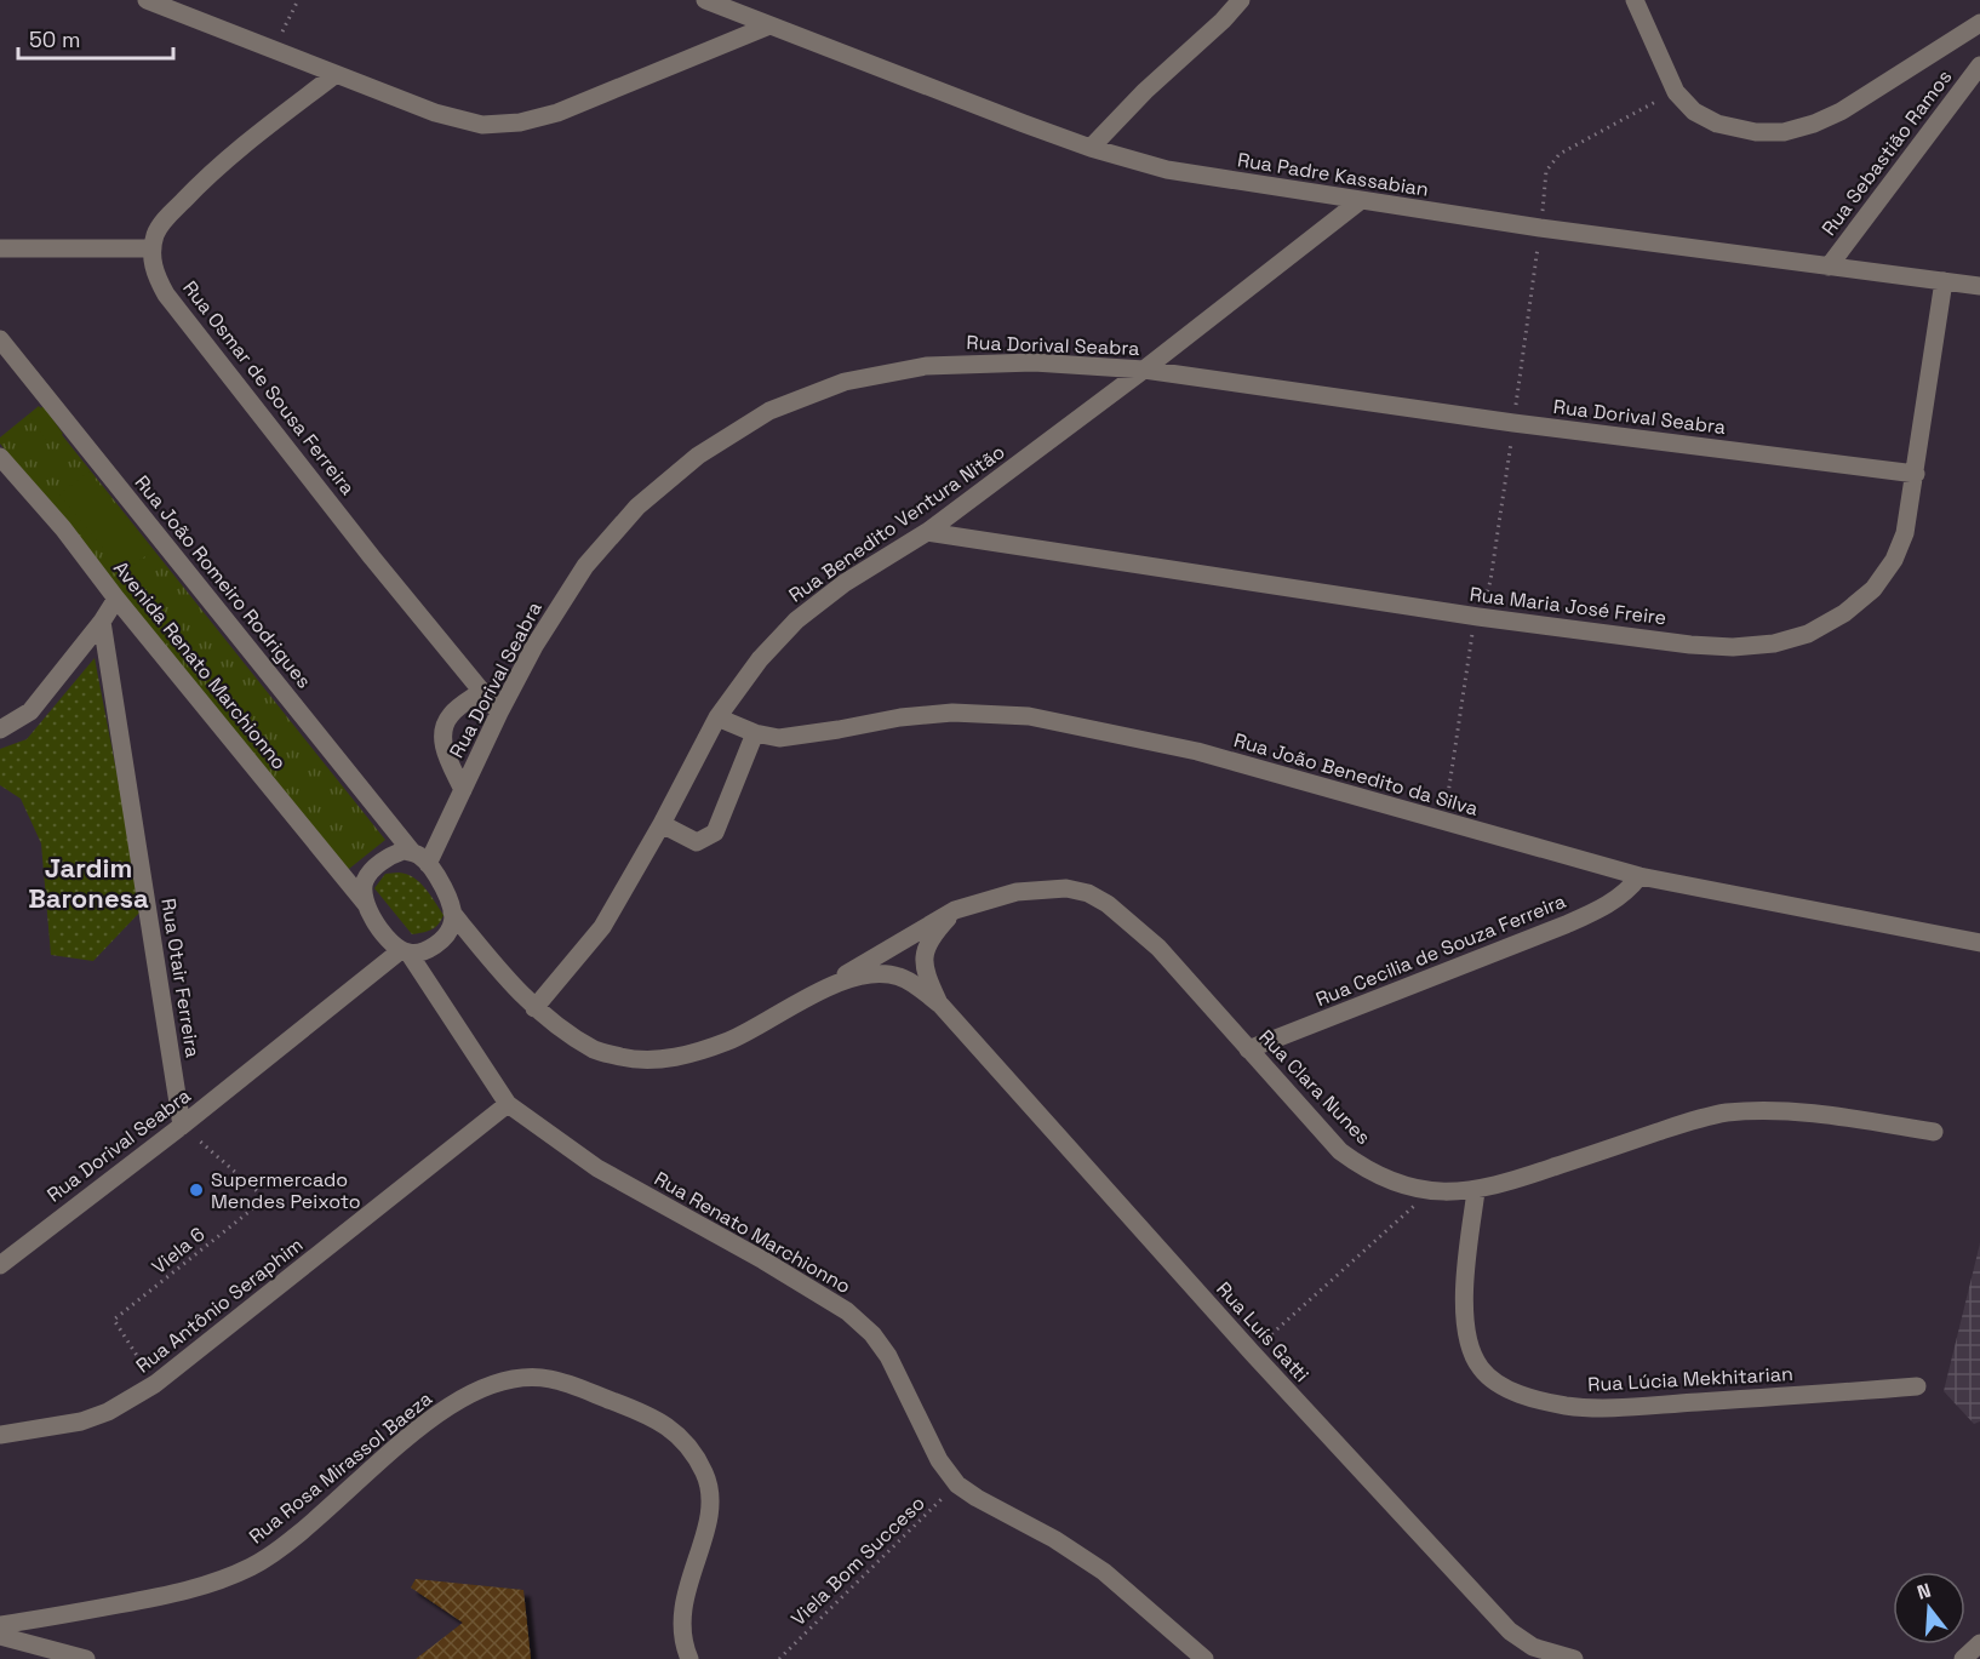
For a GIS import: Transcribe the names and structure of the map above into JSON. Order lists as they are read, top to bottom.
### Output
{
  "streets": {
    "street": [
      "Rua Sebastião Ramos",
      "Rua Padre Kassabian",
      "Rua Dorival Seabra",
      "Rua Osmar de Sousa Ferreira",
      "Rua Benedito Ventura Nitão",
      "Rua João Romeiro Rodrigues",
      "Rua Maria José Freire",
      "Avenida Renato Marchionno",
      "Rua João Benedito da Silva",
      "Rua Cecilia de Souza Ferreira",
      "Rua Otair Ferreira",
      "Rua Clara Nunes",
      "Rua Renato Marchionno",
      "Rua Antônio Seraphim",
      "Rua Luís Gatti",
      "Rua Lúcia Mekhitarian",
      "Rua Rosa Mirassol Baeza"
    ],
    "path": ["Viela 6", "Viela Bom Succeso"]
  },
  "crossings": [
    ["Rua Sebastião Ramos", "Rua Padre Kassabian"],
    ["Rua Padre Kassabian", "Rua Benedito Ventura Nitão"],
    ["Rua Padre Kassabian", "Rua Maria José Freire"],
    ["Rua Dorival Seabra", "Rua Osmar de Sousa Ferreira"],
    ["Rua Dorival Seabra", "Rua Benedito Ventura Nitão"],
    ["Rua Dorival Seabra", "Rua João Romeiro Rodrigues"],
    ["Rua Dorival Seabra", "Rua Maria José Freire"],
    ["Rua Dorival Seabra", "Avenida Renato Marchionno"],
    ["Rua Dorival Seabra", "Rua Otair Ferreira"],
    ["Rua Dorival Seabra", "Rua Renato Marchionno"],
    ["Rua Dorival Seabra", "Viela 6"],
    ["Rua Dorival Seabra", "Rua Luís Gatti"],
    ["Rua Benedito Ventura Nitão", "Rua Maria José Freire"],
    ["Rua Benedito Ventura Nitão", "Rua João Benedito da Silva"],
    ["Rua Benedito Ventura Nitão", "Rua Luís Gatti"],
    ["Rua João Romeiro Rodrigues", "Avenida Renato Marchionno"],
    ["Rua João Romeiro Rodrigues", "Rua Renato Marchionno"],
    ["Rua João Romeiro Rodrigues", "Rua Luís Gatti"],
    ["Avenida Renato Marchionno", "Rua Renato Marchionno"],
    ["Avenida Renato Marchionno", "Rua Luís Gatti"],
    ["Rua João Benedito da Silva", "Rua Cecilia de Souza Ferreira"],
    ["Rua Cecilia de Souza Ferreira", "Rua Clara Nunes"],
    ["Rua Otair Ferreira", "Viela 6"],
    ["Rua Clara Nunes", "Rua Luís Gatti"],
    ["Rua Clara Nunes", "Rua Lúcia Mekhitarian"],
    ["Rua Renato Marchionno", "Rua Antônio Seraphim"],
    ["Rua Renato Marchionno", "Rua Luís Gatti"],
    ["Rua Renato Marchionno", "Viela Bom Succeso"],
    ["Viela 6", "Rua Antônio Seraphim"]
  ],
  "districts": ["Jardim Baronesa"],
  "places": ["Supermercado Mendes Peixoto"],
  "scale_bar": "50 m",
  "north": "top"
}
